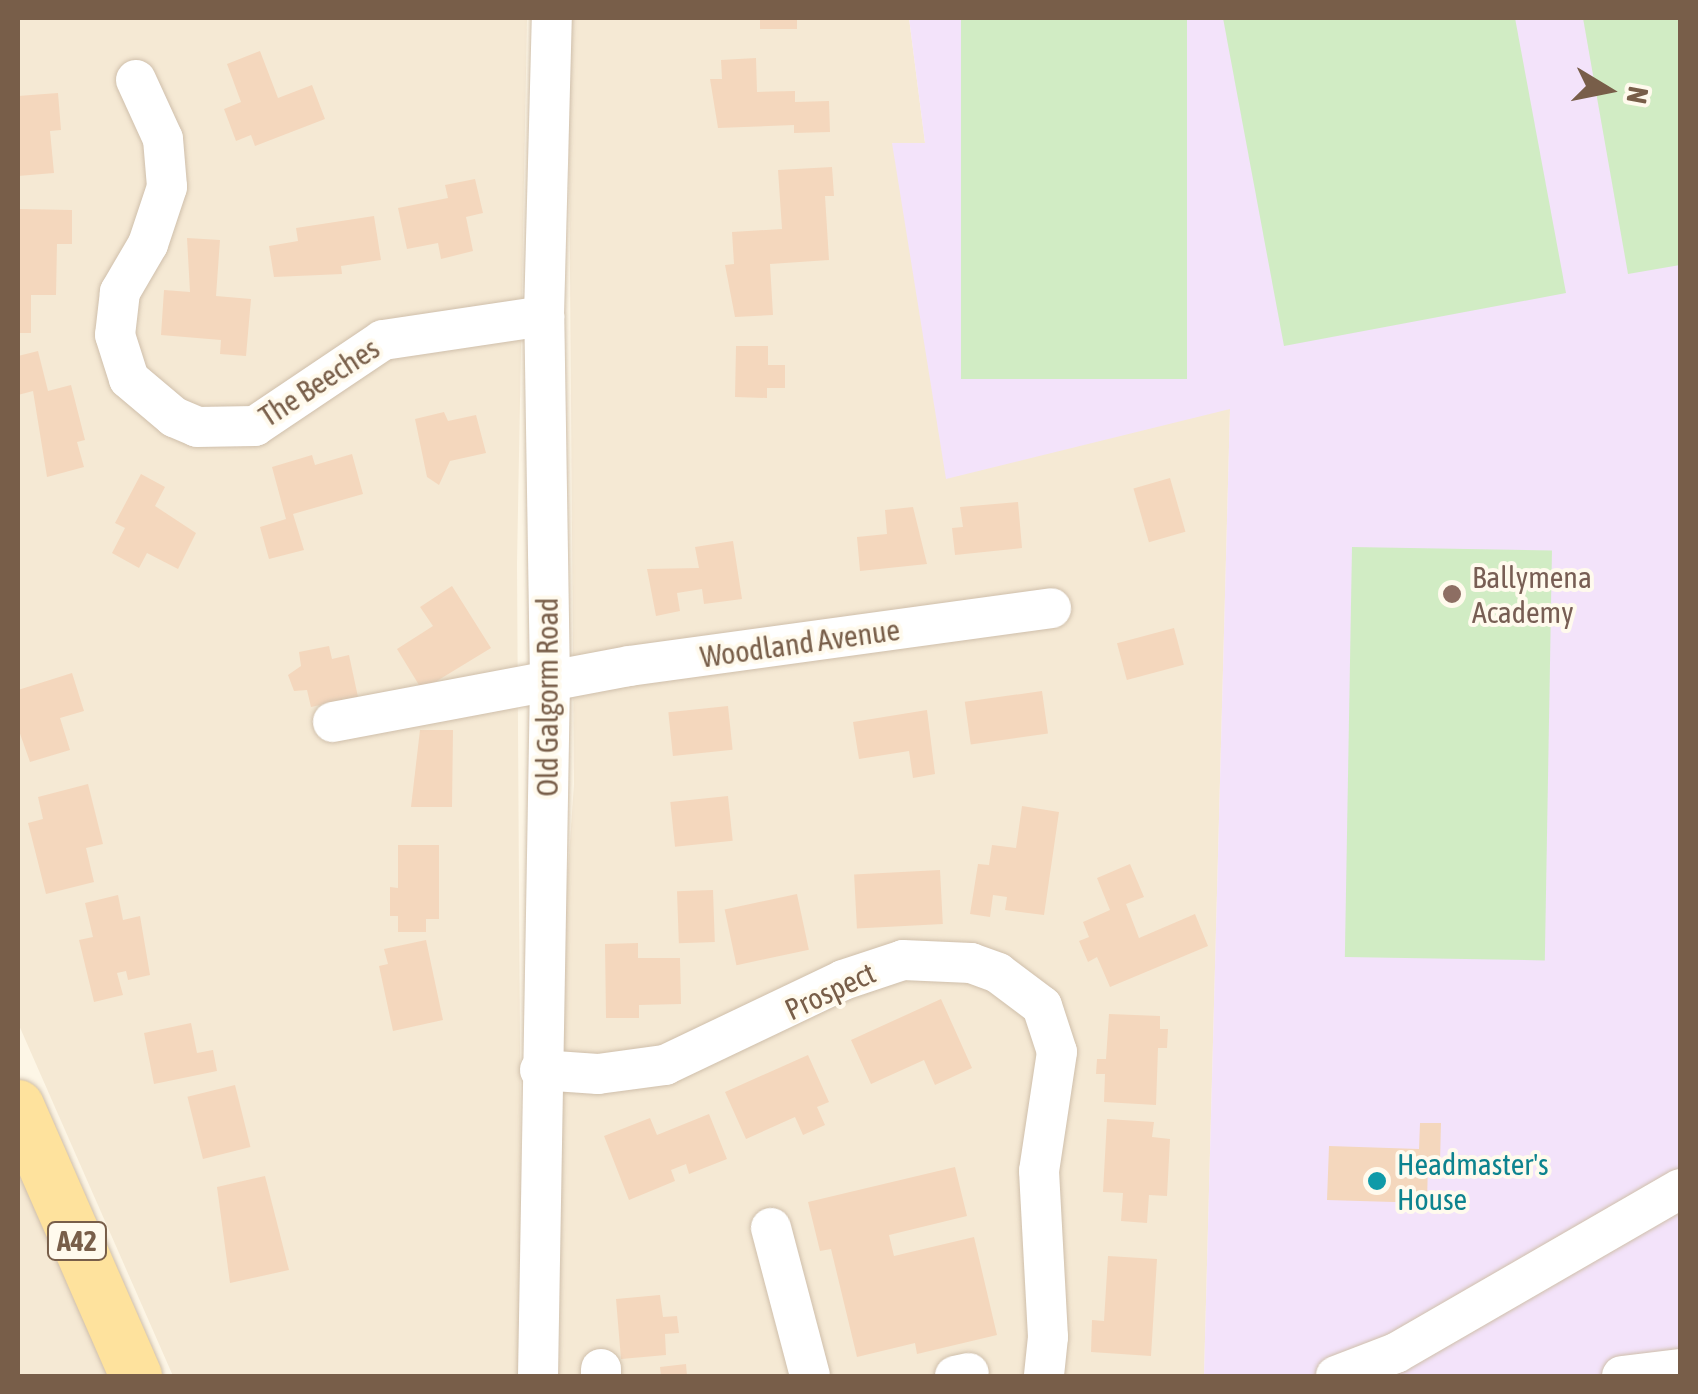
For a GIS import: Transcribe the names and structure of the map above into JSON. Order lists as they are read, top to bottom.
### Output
{
  "streets": {
    "main road": ["A42"],
    "street": [
      "The Beeches",
      "Woodland Avenue",
      "Old Galgorm Road",
      "Prospect"
    ]
  },
  "crossings": [
    ["The Beeches", "Old Galgorm Road"],
    ["Woodland Avenue", "Old Galgorm Road"],
    ["Old Galgorm Road", "Prospect"]
  ],
  "places": ["Ballymena Academy", "Headmaster's House"],
  "north": "right"
}
